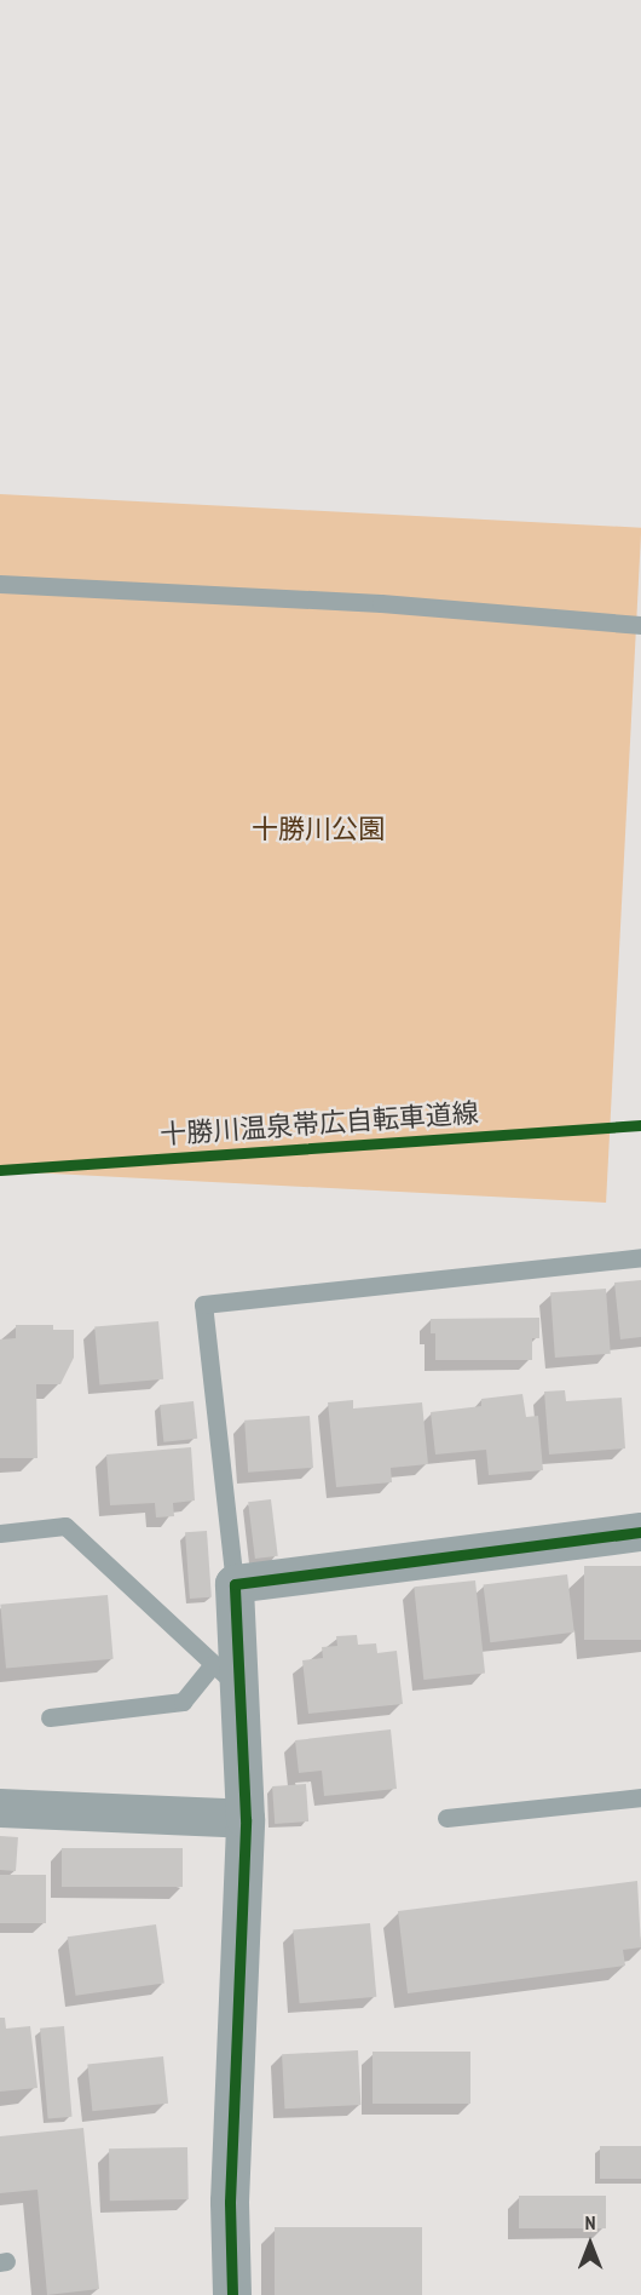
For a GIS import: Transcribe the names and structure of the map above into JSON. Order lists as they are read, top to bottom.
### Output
{
  "streets": {
    "cycle path": ["十勝川温泉帯広自転車道線"]
  },
  "parks": ["十勝川公園"],
  "north": "top"
}
